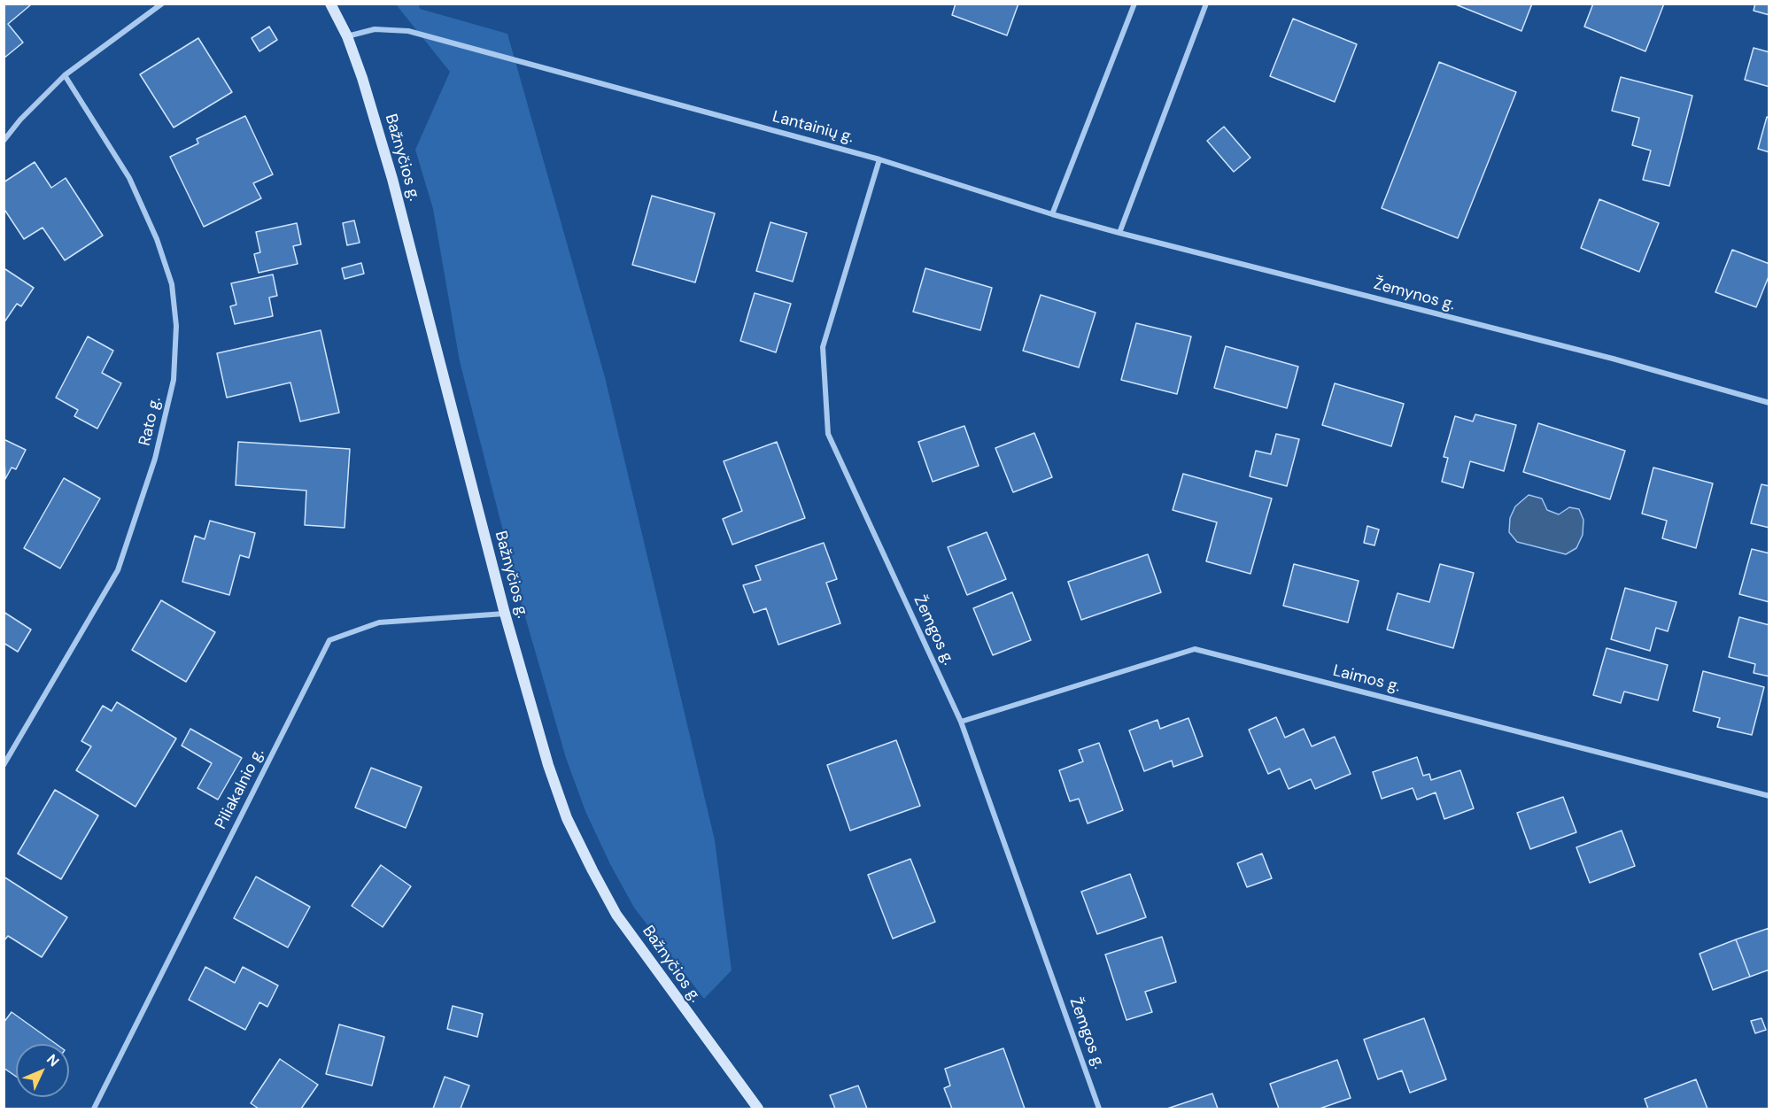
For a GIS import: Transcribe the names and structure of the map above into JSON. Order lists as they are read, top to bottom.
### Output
{
  "streets": {
    "main road": ["Bažnyčios g."],
    "street": [
      "Lantainių g.",
      "Žemynos g.",
      "Rato g.",
      "Žemgos g.",
      "Laimos g.",
      "Piliakalnio g."
    ]
  },
  "crossings": [
    ["Lantainių g.", "Bažnyčios g."],
    ["Lantainių g.", "Žemynos g."],
    ["Lantainių g.", "Žemgos g."],
    ["Bažnyčios g.", "Piliakalnio g."],
    ["Žemgos g.", "Laimos g."]
  ],
  "north": "top right"
}
